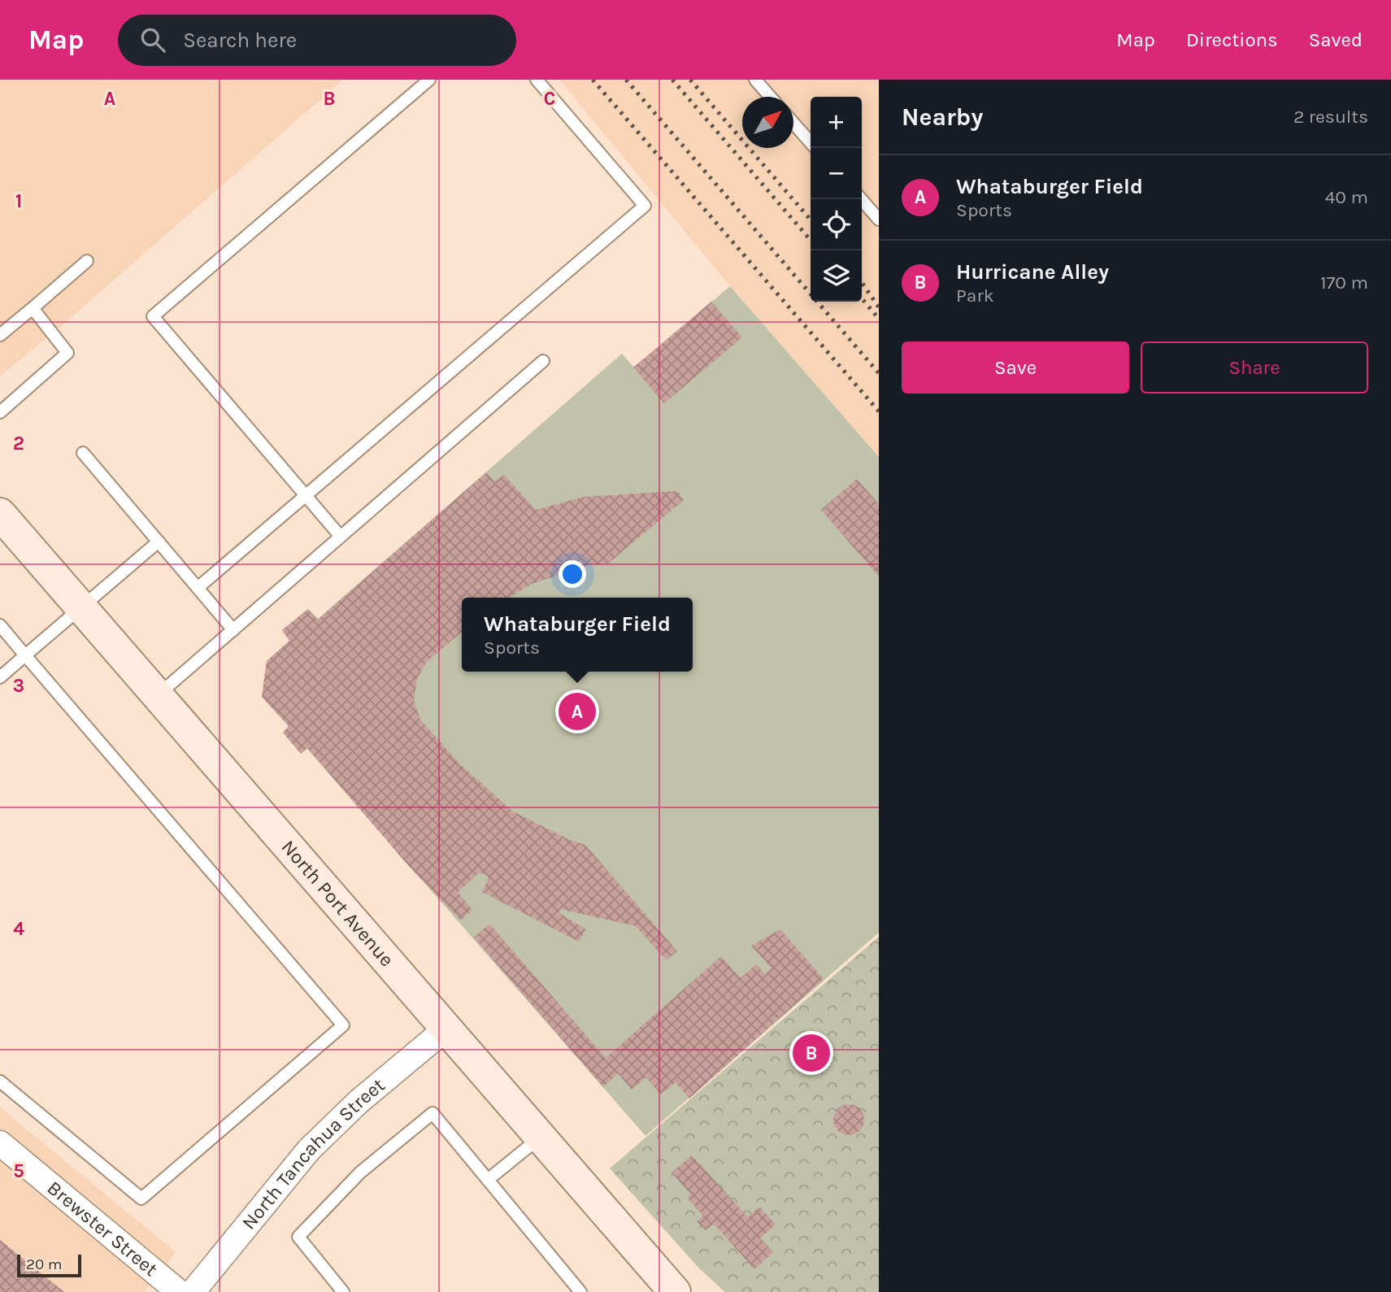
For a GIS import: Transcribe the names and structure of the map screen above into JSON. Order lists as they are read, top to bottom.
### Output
{
  "streets": {
    "main road": ["North Port Avenue"],
    "street": ["North Tancahua Street", "Brewster Street"]
  },
  "crossings": [
    ["North Port Avenue", "North Tancahua Street"]
  ],
  "scale_bar": "20 m",
  "north": "top right",
  "page": {
    "header": "Map",
    "search": "Search here",
    "nav": ["Map", "Directions", "Saved"],
    "heading": ["Nearby", "2 results"],
    "map_buttons": ["+", "−"],
    "list": [
      {
        "mark": "A",
        "name": "Whataburger Field",
        "note": "Sports",
        "value": "40 m"
      },
      {
        "mark": "B",
        "name": "Hurricane Alley",
        "note": "Park",
        "value": "170 m"
      }
    ],
    "buttons": ["Save", "Share"],
    "popup": ["Whataburger Field", "Sports"],
    "pins": ["A", "B"],
    "scale": "20 m"
  },
  "grid": {
    "columns": ["A", "B", "C"],
    "rows": [
      "1",
      "2",
      "3",
      "4",
      "5"
    ]
  }
}
